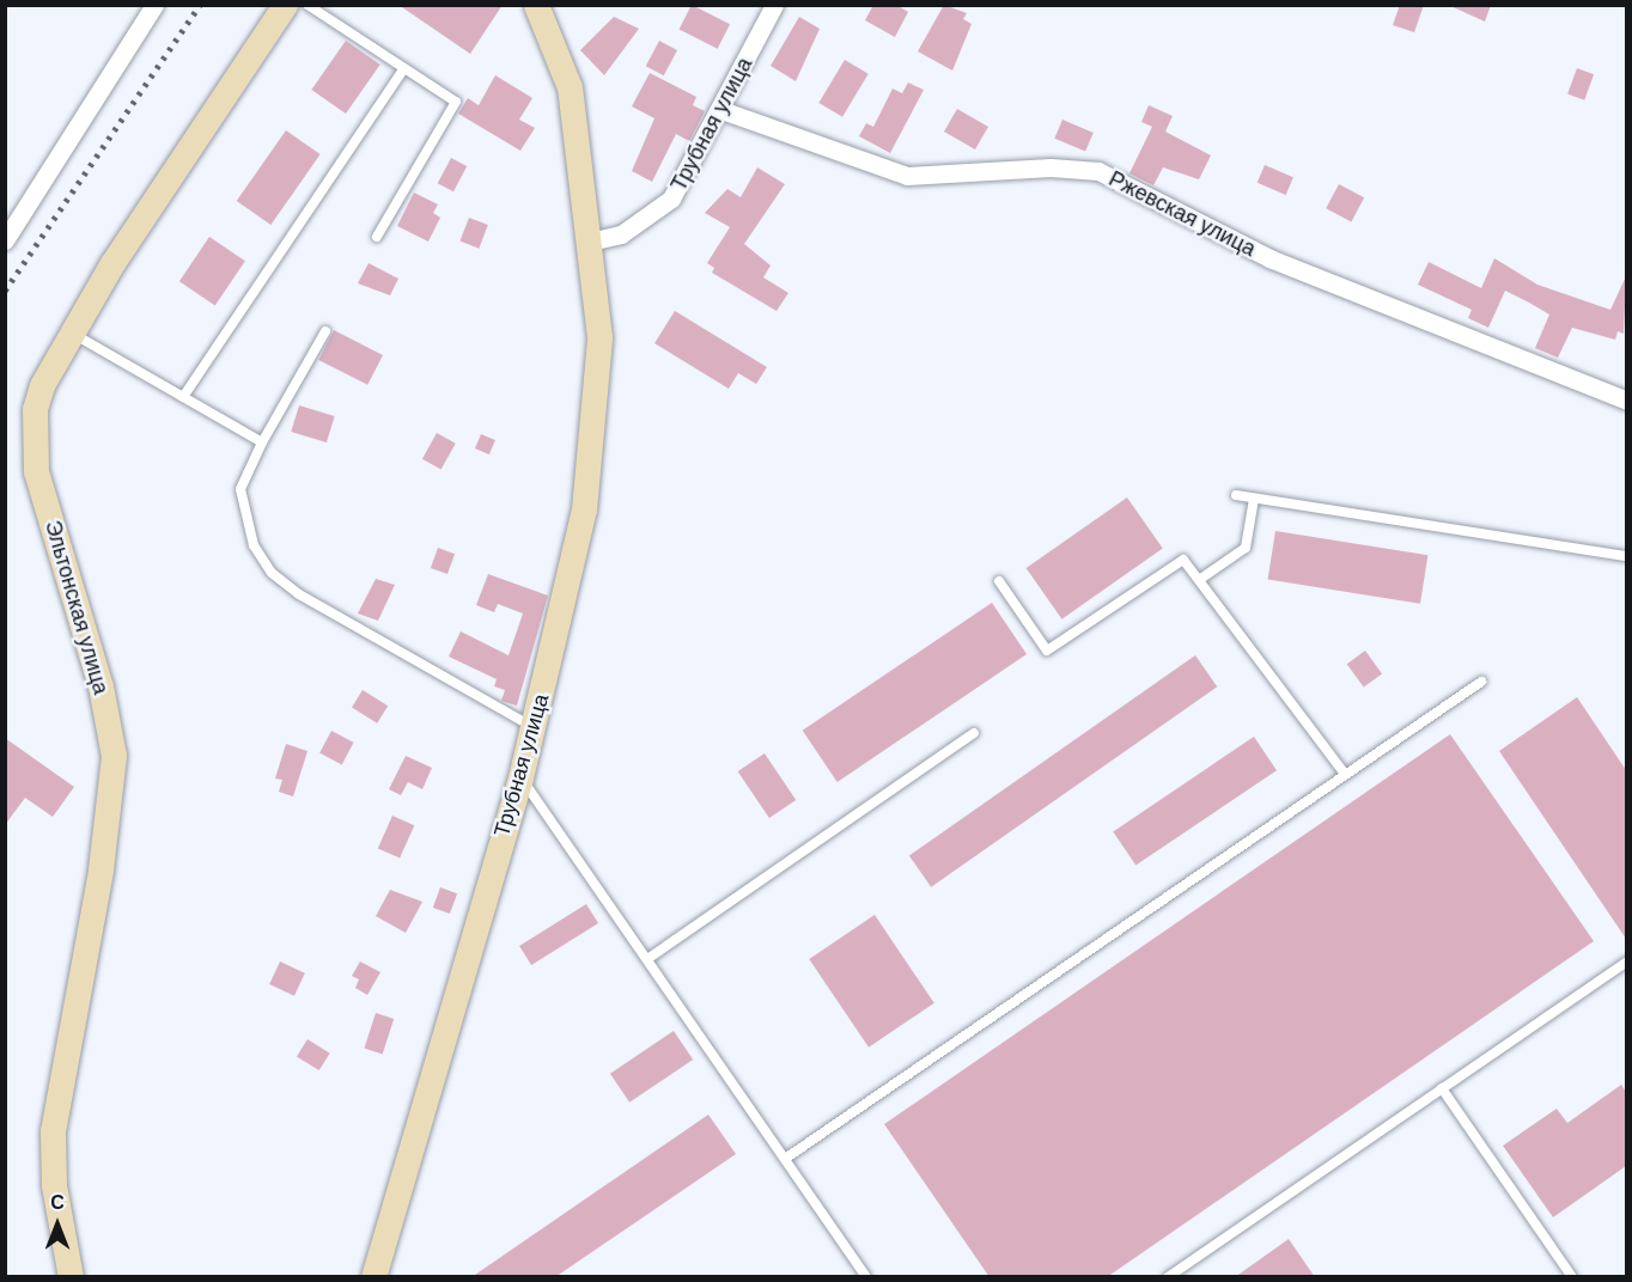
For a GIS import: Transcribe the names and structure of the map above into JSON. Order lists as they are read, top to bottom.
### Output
{
  "streets": {
    "street": ["Трубная улица", "Ржевская улица", "Эльтонская улица"]
  },
  "crossings": [
    ["Трубная улица", "Ржевская улица"]
  ],
  "north": "top"
}
